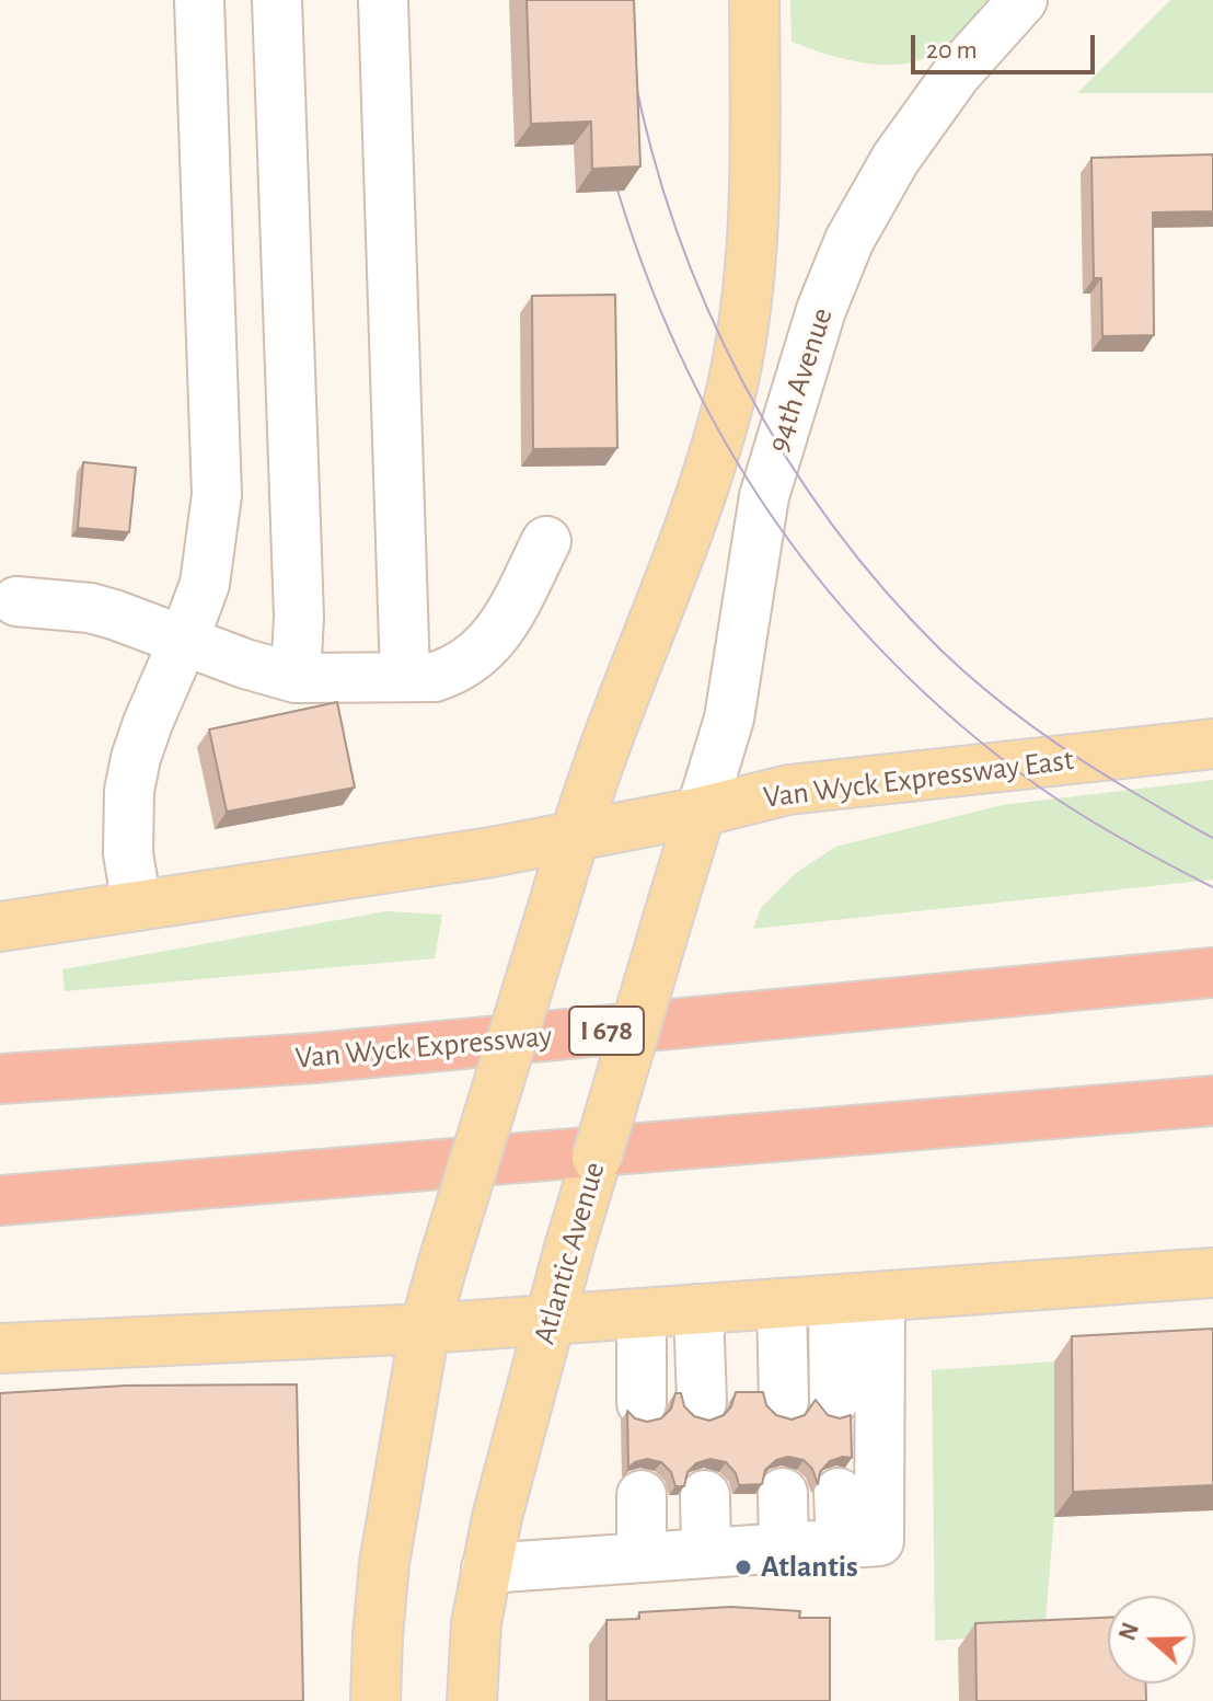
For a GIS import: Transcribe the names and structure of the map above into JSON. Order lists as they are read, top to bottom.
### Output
{
  "streets": {
    "highway": ["I 678", "Van Wyck Expressway"],
    "main road": ["94th Avenue", "Van Wyck Expressway East", "Atlantic Avenue"]
  },
  "crossings": [
    ["94th Avenue", "Van Wyck Expressway East"],
    ["94th Avenue", "Atlantic Avenue"],
    ["Van Wyck Expressway East", "Atlantic Avenue"]
  ],
  "places": ["Atlantis"],
  "scale_bar": "20 m",
  "north": "left"
}
